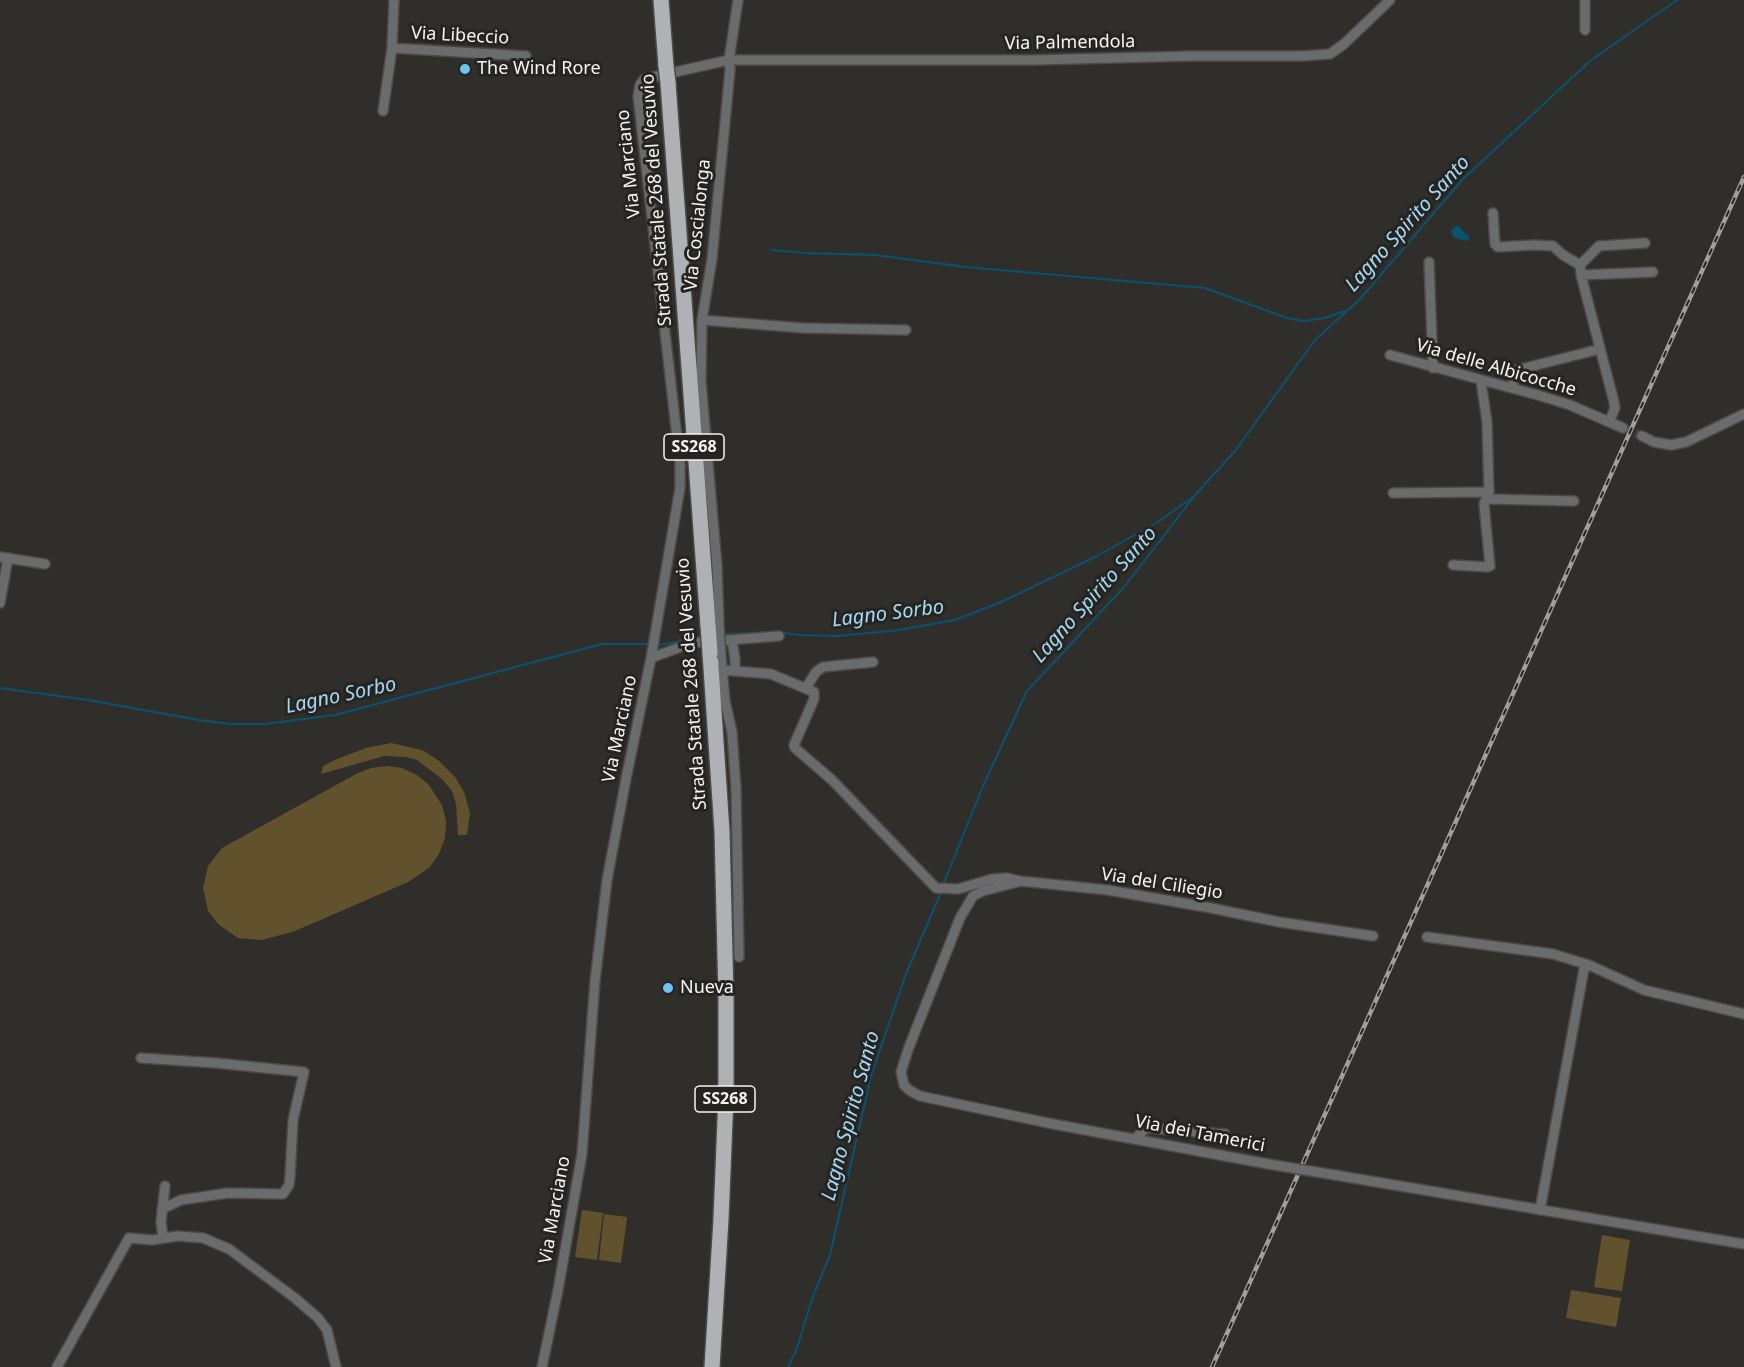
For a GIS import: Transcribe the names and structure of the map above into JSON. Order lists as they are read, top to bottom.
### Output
{
  "streets": {
    "highway": ["Strada Statale 268 del Vesuvio", "SS268"],
    "street": [
      "Via Libeccio",
      "Via Palmendola",
      "Via Marciano",
      "Via Coscialonga",
      "Via delle Albicocche",
      "Via del Ciliegio",
      "Via dei Tamerici"
    ]
  },
  "crossings": [
    ["Via Palmendola", "Via Marciano"],
    ["Via Palmendola", "Via Coscialonga"],
    ["Strada Statale 268 del Vesuvio", "Via Coscialonga"],
    ["Strada Statale 268 del Vesuvio", "SS268"],
    ["Via del Ciliegio", "Via dei Tamerici"]
  ],
  "water": ["Lagno Spirito Santo", "Lagno Sorbo"],
  "places": ["The Wind Rore", "Nueva"]
}
